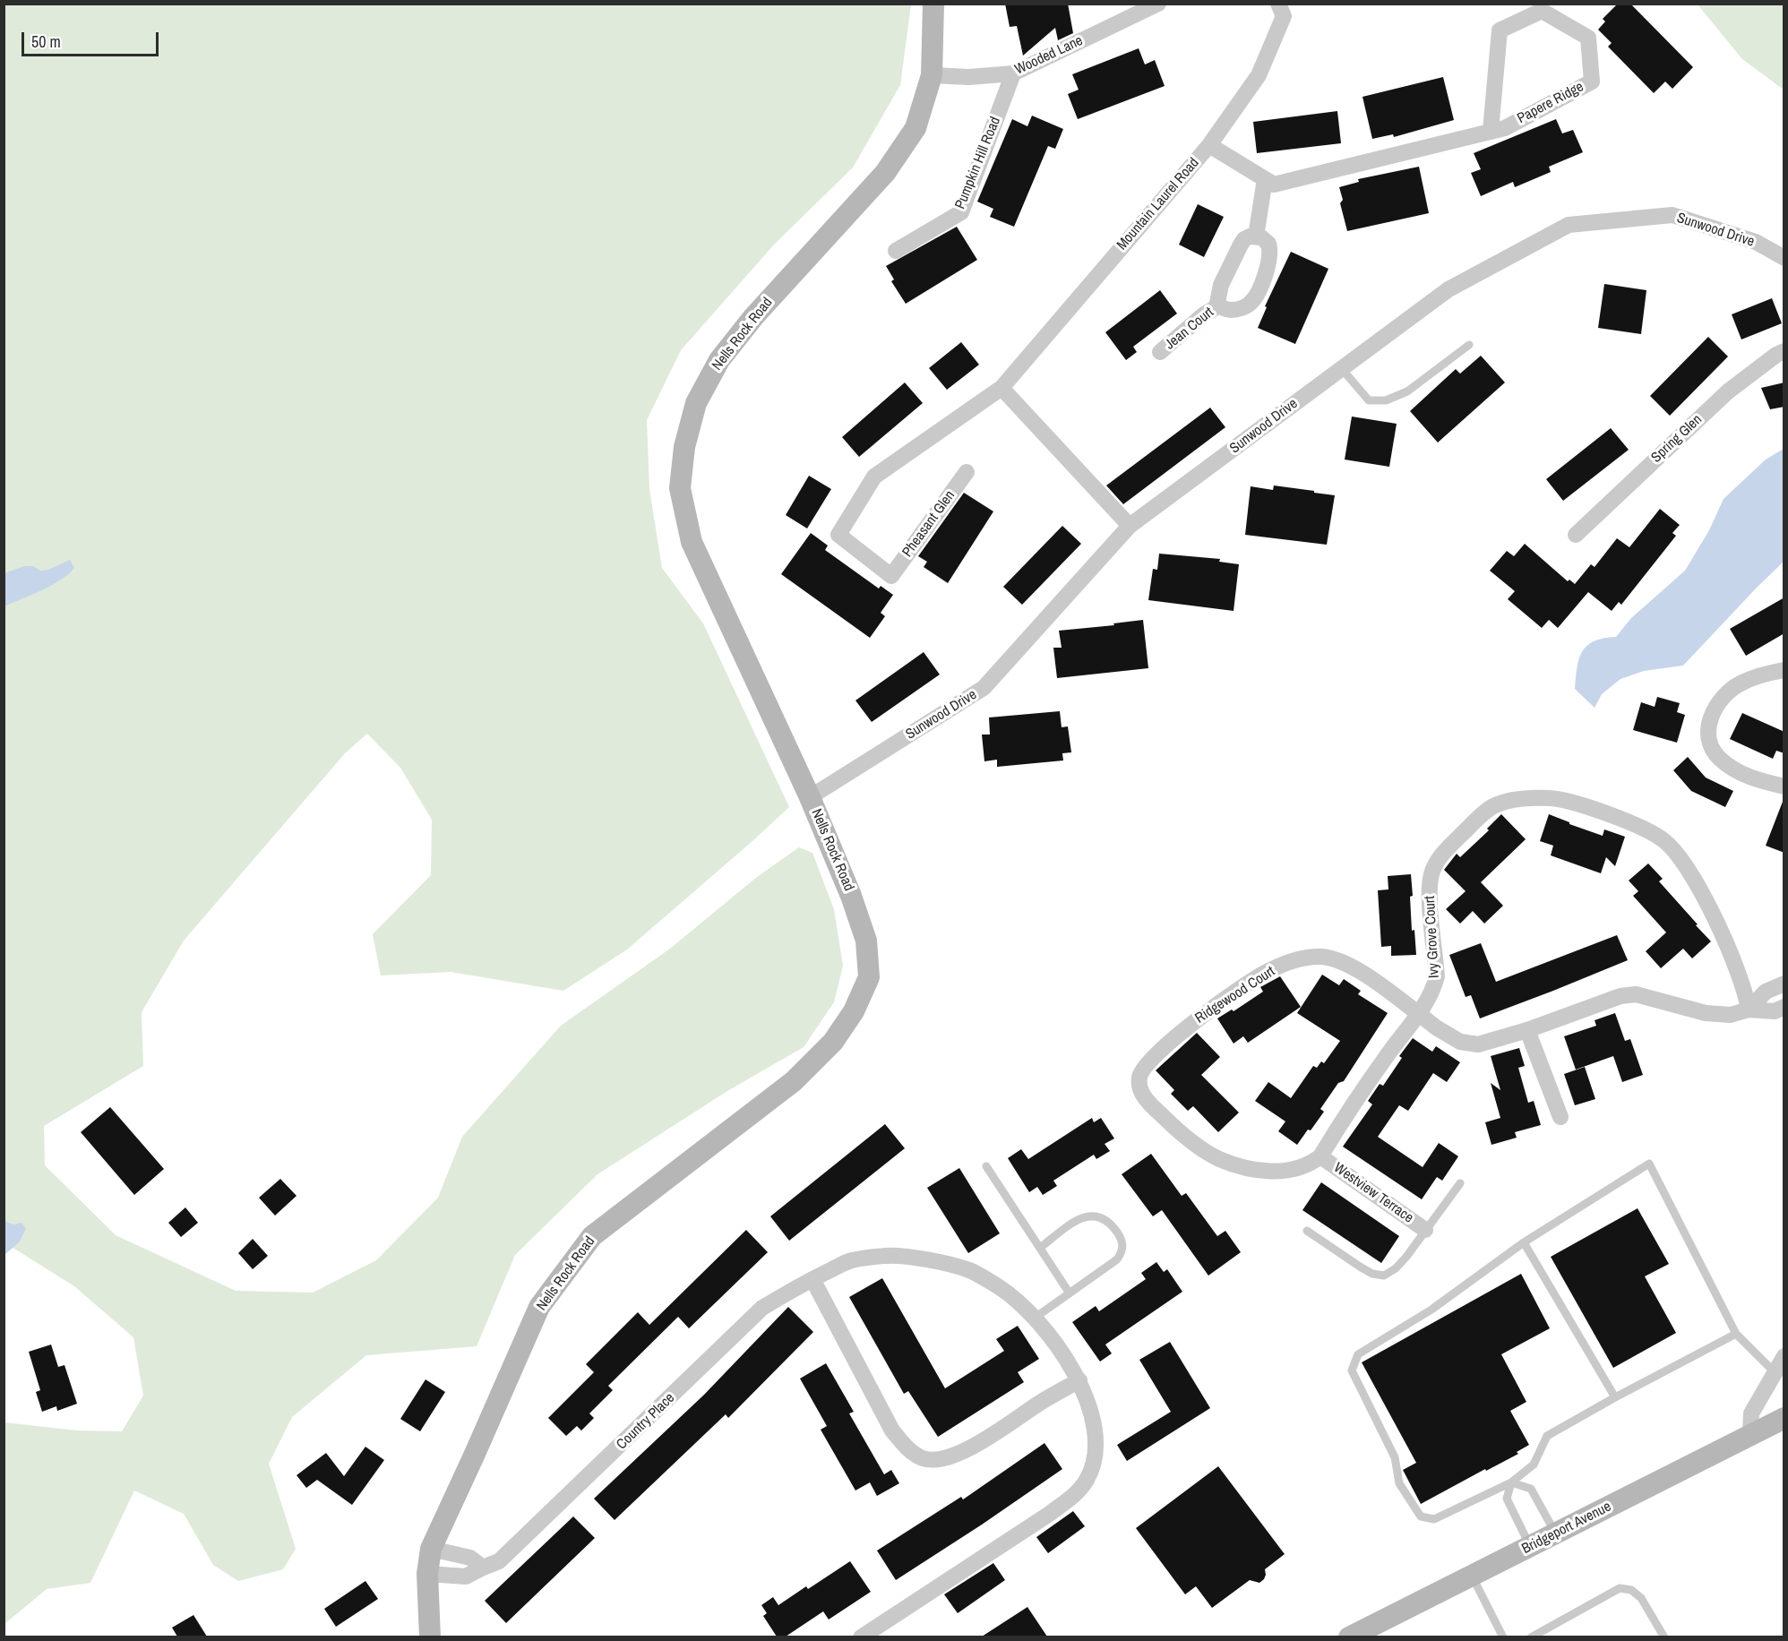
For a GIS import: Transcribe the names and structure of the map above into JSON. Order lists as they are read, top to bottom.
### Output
{
  "streets": {
    "main road": ["Nells Rock Road", "Bridgeport Avenue"],
    "street": [
      "Wooded Lane",
      "Papere Ridge",
      "Pumpkin Hill Road",
      "Mountain Laurel Road",
      "Sunwood Drive",
      "Jean Court",
      "Spring Glen",
      "Pheasant Glen",
      "Ivy Grove Court",
      "Ridgewood Court",
      "Westview Terrace",
      "Country Place"
    ]
  },
  "crossings": [
    ["Wooded Lane", "Pumpkin Hill Road"],
    ["Wooded Lane", "Nells Rock Road"],
    ["Papere Ridge", "Mountain Laurel Road"],
    ["Mountain Laurel Road", "Pheasant Glen"],
    ["Sunwood Drive", "Nells Rock Road"],
    ["Nells Rock Road", "Country Place"],
    ["Ivy Grove Court", "Ridgewood Court"],
    ["Ridgewood Court", "Westview Terrace"]
  ],
  "scale_bar": "50 m"
}
